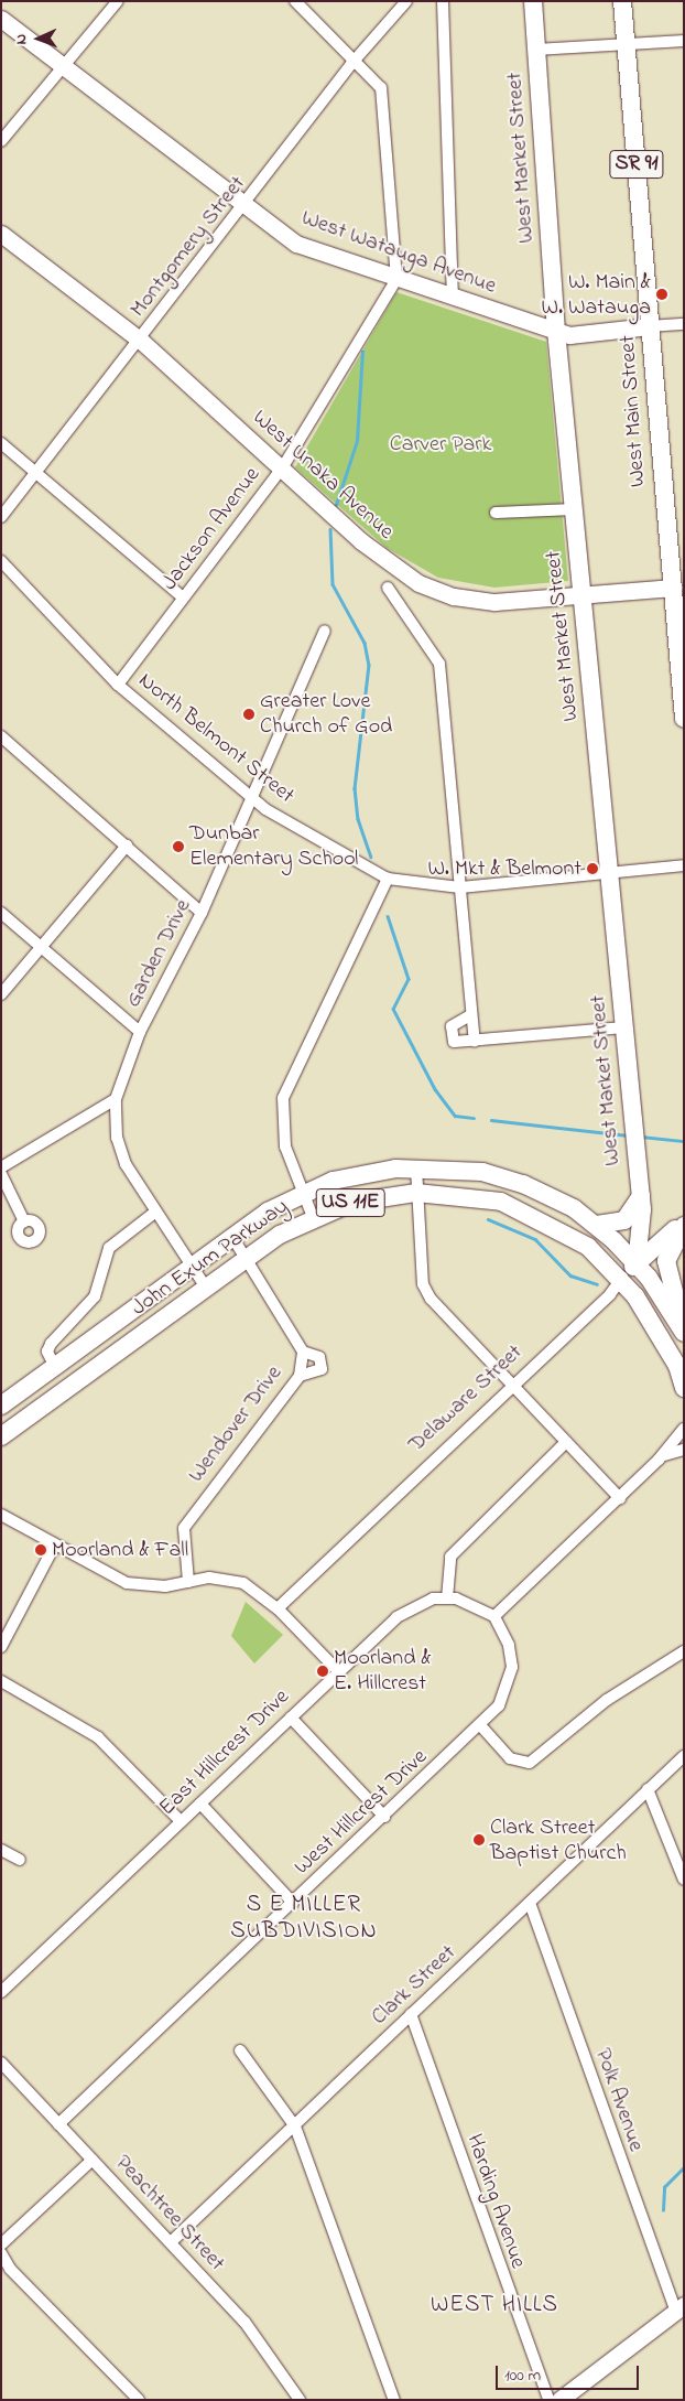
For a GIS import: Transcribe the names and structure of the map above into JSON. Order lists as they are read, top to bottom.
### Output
{
  "streets": {
    "main road": [
      "West Market Street",
      "SR 91",
      "West Watauga Avenue",
      "West Main Street",
      "West Unaka Avenue",
      "US 11E",
      "John Exum Parkway",
      "Delaware Street"
    ],
    "street": [
      "Montgomery Street",
      "Jackson Avenue",
      "North Belmont Street",
      "Garden Drive",
      "Wendover Drive",
      "East Hillcrest Drive",
      "West Hillcrest Drive",
      "Clark Street",
      "Polk Avenue",
      "Harding Avenue",
      "Peachtree Street"
    ]
  },
  "crossings": [
    ["West Market Street", "West Watauga Avenue"],
    ["West Market Street", "West Unaka Avenue"],
    ["West Market Street", "North Belmont Street"],
    ["West Market Street", "John Exum Parkway"],
    ["West Market Street", "Delaware Street"],
    ["Montgomery Street", "West Watauga Avenue"],
    ["Montgomery Street", "West Unaka Avenue"],
    ["West Watauga Avenue", "West Main Street"],
    ["West Watauga Avenue", "Jackson Avenue"],
    ["West Main Street", "West Unaka Avenue"],
    ["West Unaka Avenue", "Jackson Avenue"],
    ["Jackson Avenue", "North Belmont Street"],
    ["North Belmont Street", "Garden Drive"],
    ["Garden Drive", "John Exum Parkway"],
    ["John Exum Parkway", "Delaware Street"],
    ["John Exum Parkway", "Wendover Drive"],
    ["West Hillcrest Drive", "Peachtree Street"],
    ["Clark Street", "Polk Avenue"],
    ["Clark Street", "Harding Avenue"],
    ["Clark Street", "Peachtree Street"]
  ],
  "districts": ["S E MILLER SUBDIVISION", "WEST HILLS"],
  "parks": ["Carver Park"],
  "places": [
    "W. Main & W. Watauga",
    "Greater Love Church of God",
    "Dunbar Elementary School",
    "W. Mkt & Belmont",
    "Moorland & Fall",
    "Moorland & E. Hillcrest",
    "Clark Street Baptist Church"
  ],
  "scale_bar": "100 m",
  "north": "left"
}
